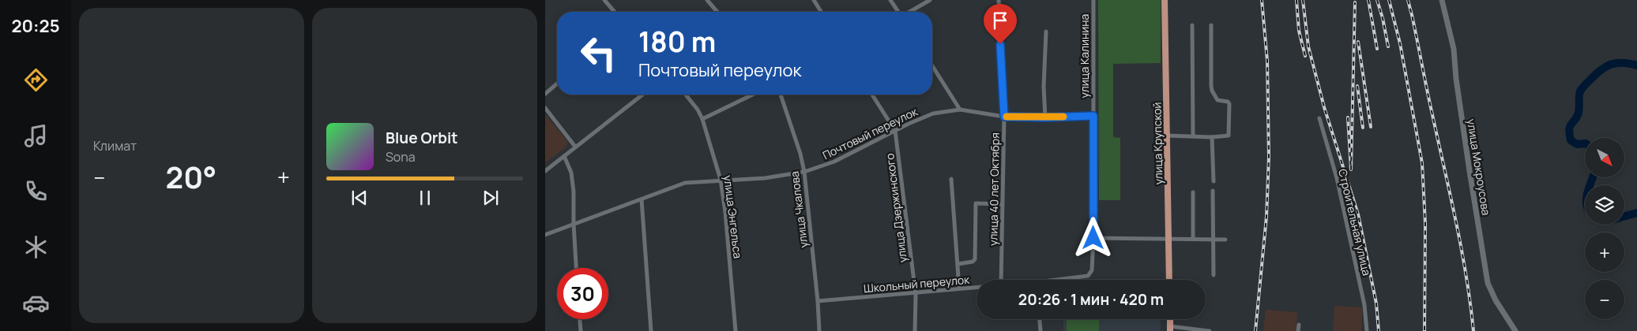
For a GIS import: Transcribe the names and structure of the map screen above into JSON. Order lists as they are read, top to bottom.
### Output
{
  "streets": {
    "main road": ["улица Крупской"],
    "street": [
      "улица Калинина",
      "Почтовый переулок",
      "улица Мокроусова",
      "улица 40 лет Октября",
      "улица Дзержинского",
      "улица Чкалова",
      "улица Энгельса",
      "Строительная улица",
      "Школьный переулок"
    ]
  },
  "crossings": [
    ["улица Калинина", "Почтовый переулок"],
    ["улица Калинина", "Школьный переулок"],
    ["Почтовый переулок", "улица 40 лет Октября"],
    ["Почтовый переулок", "улица Дзержинского"],
    ["Почтовый переулок", "улица Чкалова"],
    ["Почтовый переулок", "улица Энгельса"],
    ["улица Дзержинского", "Школьный переулок"],
    ["улица Чкалова", "Школьный переулок"]
  ],
  "north": "bottom right",
  "page": {
    "tabs": "20:25",
    "tile": "Климат",
    "turn": ["180 m", "Почтовый переулок"],
    "song": ["Blue Orbit", "Sona"],
    "map_buttons": ["+", "−"],
    "heat": ["−", "20°", "+"],
    "limit": "30",
    "trip": "20:26 · 1 мин · 420 m"
  }
}
